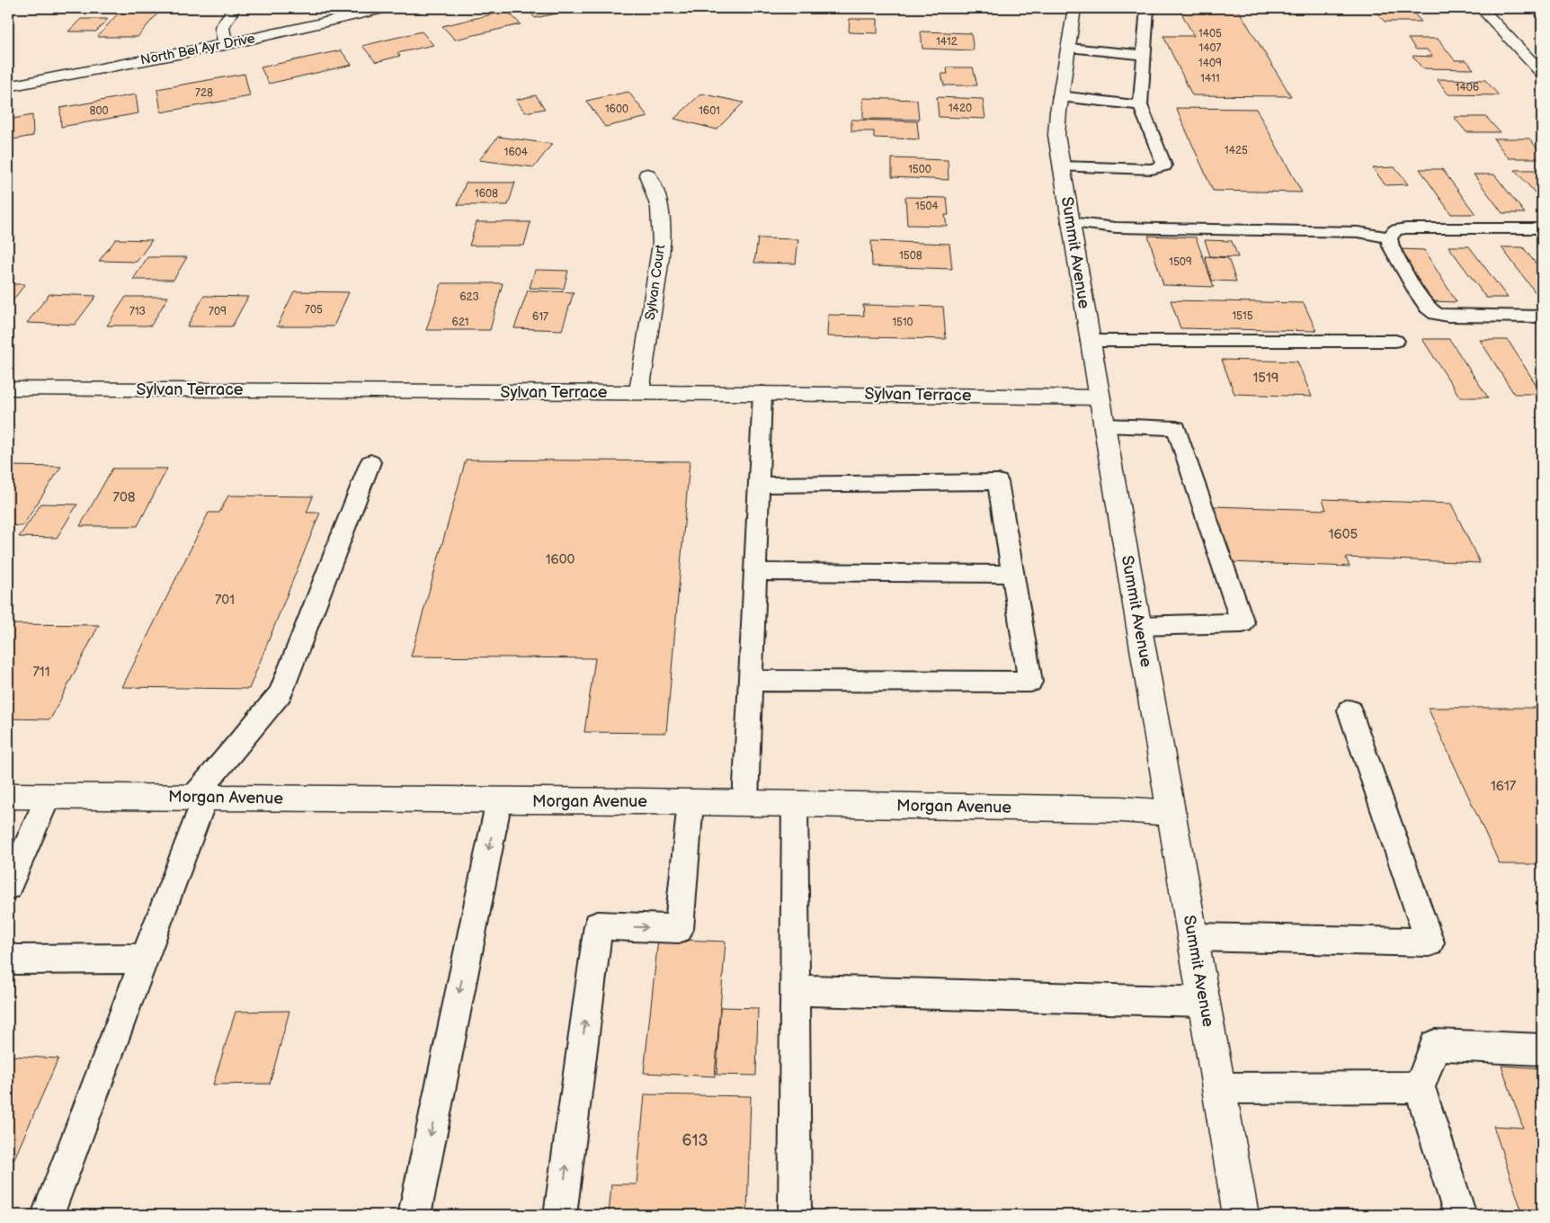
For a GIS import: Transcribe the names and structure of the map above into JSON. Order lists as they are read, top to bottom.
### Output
{
  "streets": {
    "street": [
      "North Bel Ayr Drive",
      "Summit Avenue",
      "Sylvan Court",
      "Sylvan Terrace",
      "Morgan Avenue"
    ]
  },
  "crossings": [
    ["Summit Avenue", "Sylvan Terrace"],
    ["Summit Avenue", "Morgan Avenue"],
    ["Sylvan Court", "Sylvan Terrace"]
  ],
  "house_numbers": [
    "1405",
    "1412",
    "1407",
    "1409",
    "1411",
    "1406",
    "728",
    "1420",
    "1600",
    "800",
    "1601",
    "1425",
    "1604",
    "1500",
    "1608",
    "1504",
    "1508",
    "1509",
    "623",
    "705",
    "713",
    "709",
    "1515",
    "617",
    "621",
    "1510",
    "1519",
    "708",
    "1605",
    "1600",
    "701",
    "711",
    "1617",
    "613"
  ]
}
